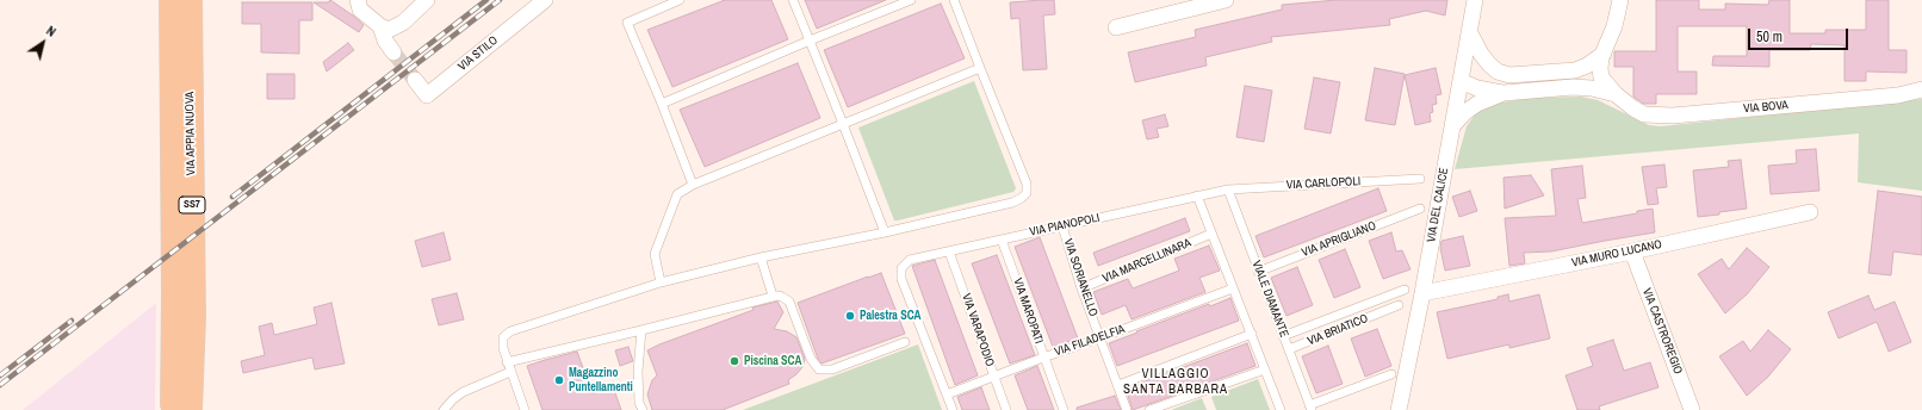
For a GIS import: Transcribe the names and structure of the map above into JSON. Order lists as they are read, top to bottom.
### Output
{
  "streets": {
    "main road": ["VIA APPIA NUOVA", "SS7"],
    "street": [
      "VIA STILO",
      "VIA BOVA",
      "VIA DEL CALICE",
      "VIA MURO LUCANO",
      "VIA CASTROREGIO"
    ],
    "lane": [
      "VIA CARLOPOLI",
      "VIA PIANOPOLI",
      "VIA APRIGLIANO",
      "VIA MARCELLINARA",
      "VIA SORIANELLO",
      "VIALE DIAMANTE",
      "VIA MAROPATI",
      "VIA VARAPODIO",
      "VIA BRIATICO",
      "VIA FILADELFIA"
    ]
  },
  "crossings": [
    ["VIA BOVA", "VIA DEL CALICE"],
    ["VIA CARLOPOLI", "VIA PIANOPOLI"],
    ["VIA CARLOPOLI", "VIALE DIAMANTE"],
    ["VIA DEL CALICE", "VIA MURO LUCANO"],
    ["VIA PIANOPOLI", "VIA SORIANELLO"],
    ["VIA PIANOPOLI", "VIALE DIAMANTE"],
    ["VIA PIANOPOLI", "VIA MAROPATI"],
    ["VIA PIANOPOLI", "VIA VARAPODIO"],
    ["VIA PIANOPOLI", "VIA FILADELFIA"],
    ["VIA APRIGLIANO", "VIALE DIAMANTE"],
    ["VIA MURO LUCANO", "VIA CASTROREGIO"],
    ["VIA MARCELLINARA", "VIA SORIANELLO"],
    ["VIA SORIANELLO", "VIA FILADELFIA"],
    ["VIALE DIAMANTE", "VIA BRIATICO"],
    ["VIA MAROPATI", "VIA FILADELFIA"],
    ["VIA VARAPODIO", "VIA FILADELFIA"]
  ],
  "districts": ["VILLAGGIO SANTA BARBARA"],
  "places": ["Palestra SCA", "Piscina SCA", "Magazzino Puntellamenti"],
  "scale_bar": "50 m",
  "north": "top right"
}
